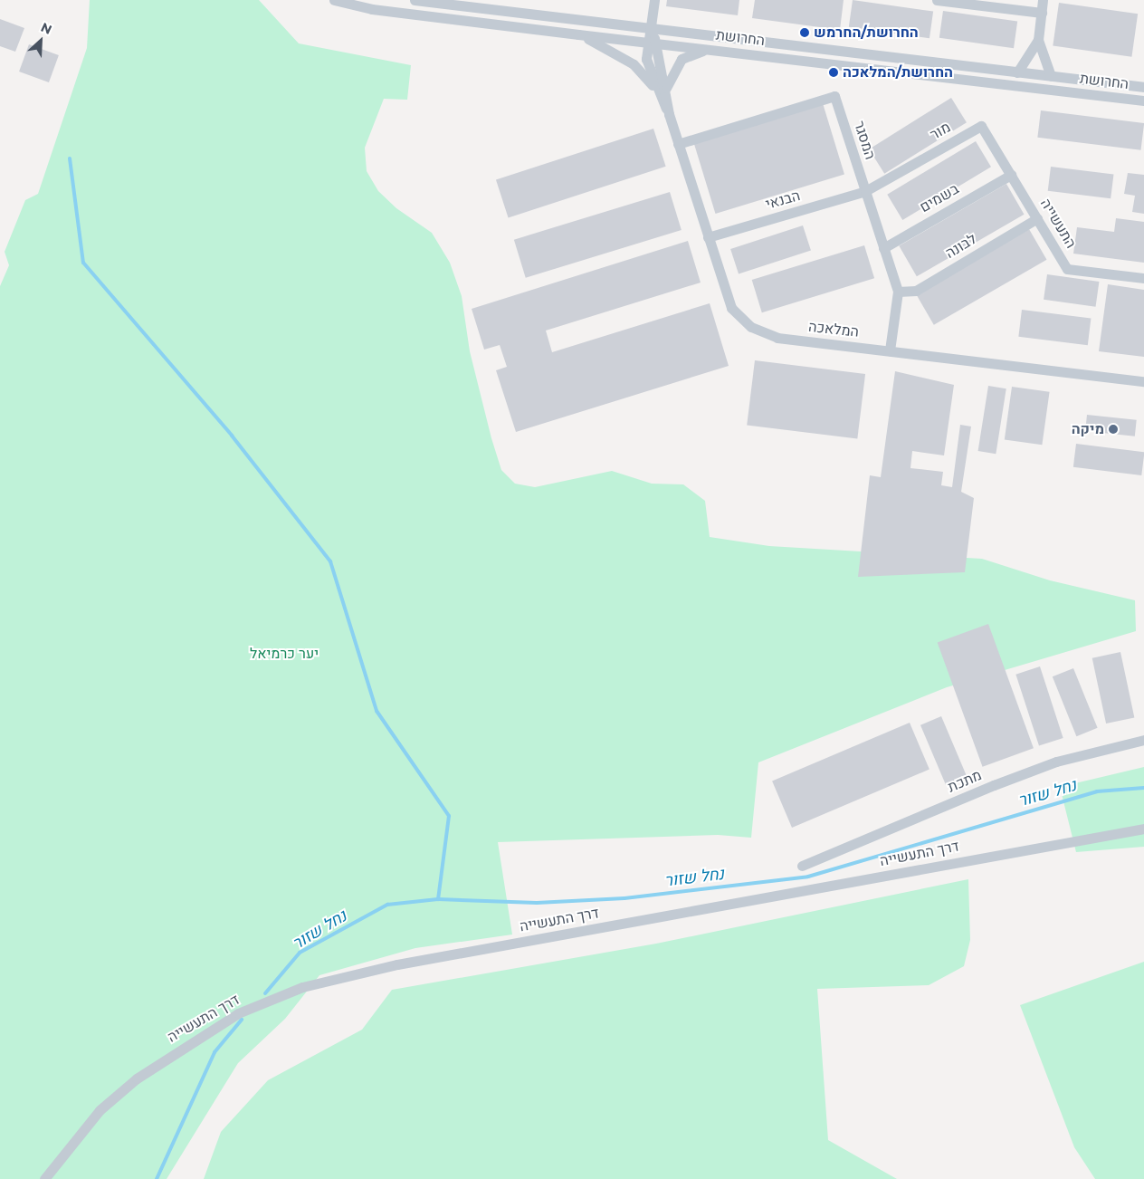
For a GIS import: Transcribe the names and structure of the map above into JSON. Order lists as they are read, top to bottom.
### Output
{
  "streets": {
    "street": [
      "החרושת",
      "מור",
      "המסגר",
      "בשמים",
      "הבנאי",
      "התעשייה",
      "לבונה",
      "המלאכה",
      "מתכת",
      "דרך התעשייה"
    ]
  },
  "crossings": [
    ["החרושת", "המלאכה"],
    ["מור", "המסגר"],
    ["מור", "בשמים"],
    ["מור", "הבנאי"],
    ["מור", "התעשייה"],
    ["המסגר", "בשמים"],
    ["המסגר", "הבנאי"],
    ["המסגר", "לבונה"],
    ["המסגר", "המלאכה"],
    ["בשמים", "התעשייה"],
    ["הבנאי", "המלאכה"],
    ["התעשייה", "לבונה"]
  ],
  "water": ["נחל שזור"],
  "parks": ["יער כרמיאל"],
  "places": ["החרושת/החרמש", "החרושת/המלאכה", "מיקה"],
  "north": "top right"
}
